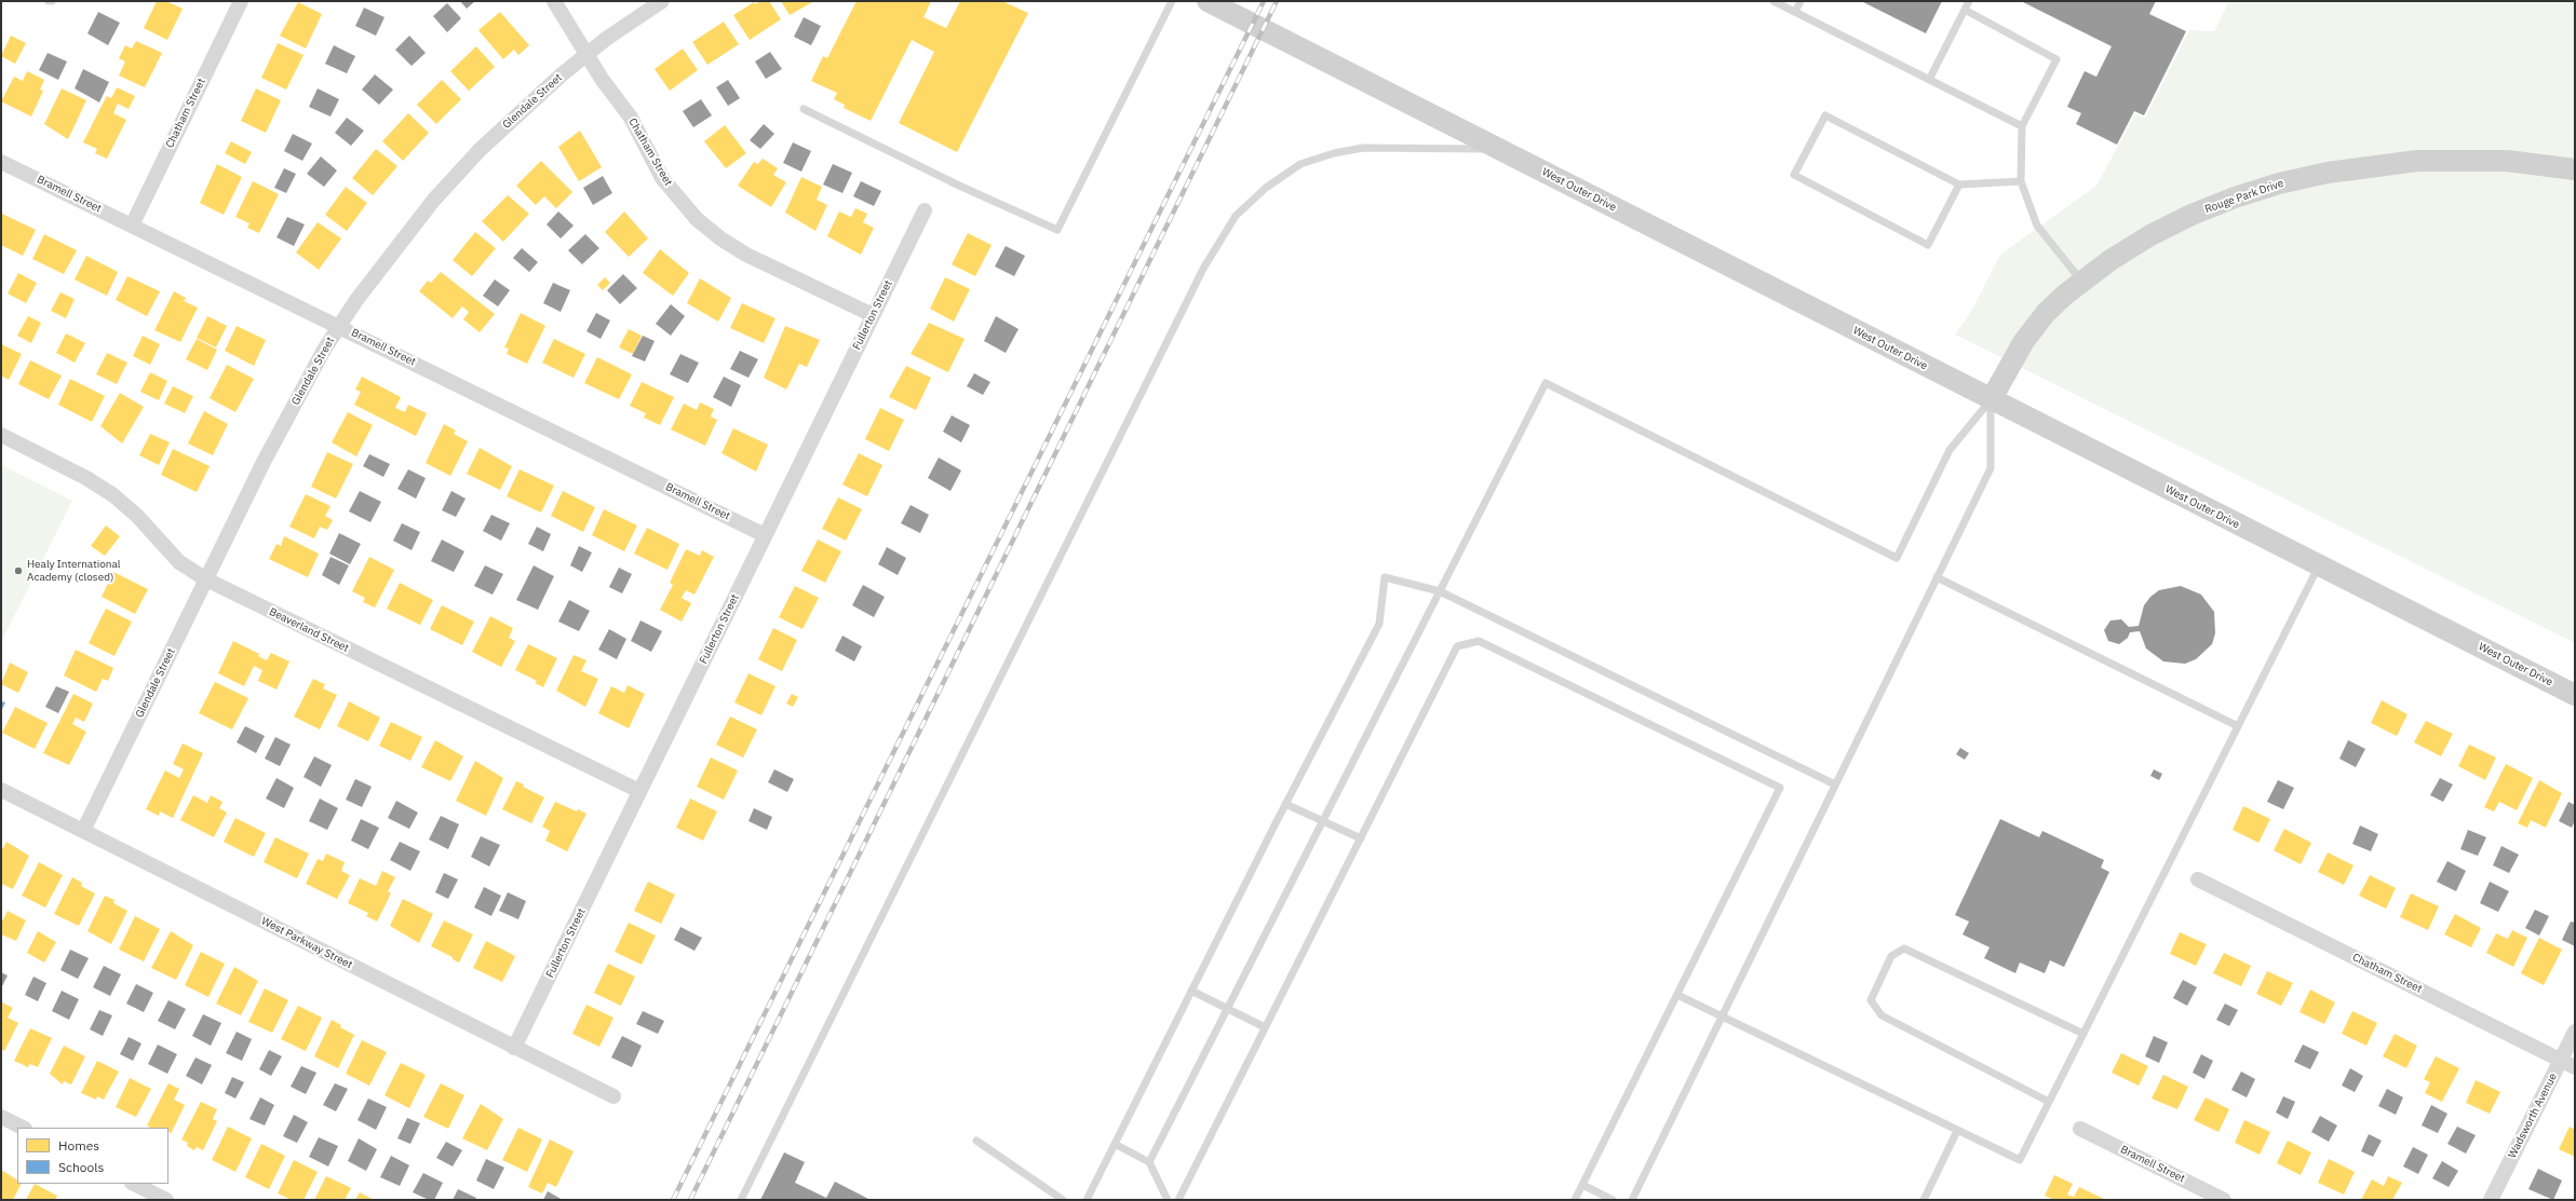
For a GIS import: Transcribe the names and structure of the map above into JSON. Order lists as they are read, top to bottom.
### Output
{
  "streets": {
    "main road": ["West Outer Drive", "Rouge Park Drive"],
    "street": [
      "Glendale Street",
      "Chatham Street",
      "Bramell Street",
      "Fullerton Street",
      "Beaverland Street",
      "West Parkway Street",
      "Wadsworth Avenue"
    ]
  },
  "crossings": [
    ["Glendale Street", "Chatham Street"],
    ["Glendale Street", "Bramell Street"],
    ["Glendale Street", "Beaverland Street"],
    ["Glendale Street", "West Parkway Street"],
    ["Chatham Street", "Bramell Street"],
    ["Chatham Street", "Fullerton Street"],
    ["Chatham Street", "Wadsworth Avenue"],
    ["West Outer Drive", "Rouge Park Drive"],
    ["Bramell Street", "Fullerton Street"],
    ["Fullerton Street", "Beaverland Street"],
    ["Fullerton Street", "West Parkway Street"]
  ],
  "places": ["Healy International Academy (closed)"],
  "legend": ["Homes", "Schools"]
}
